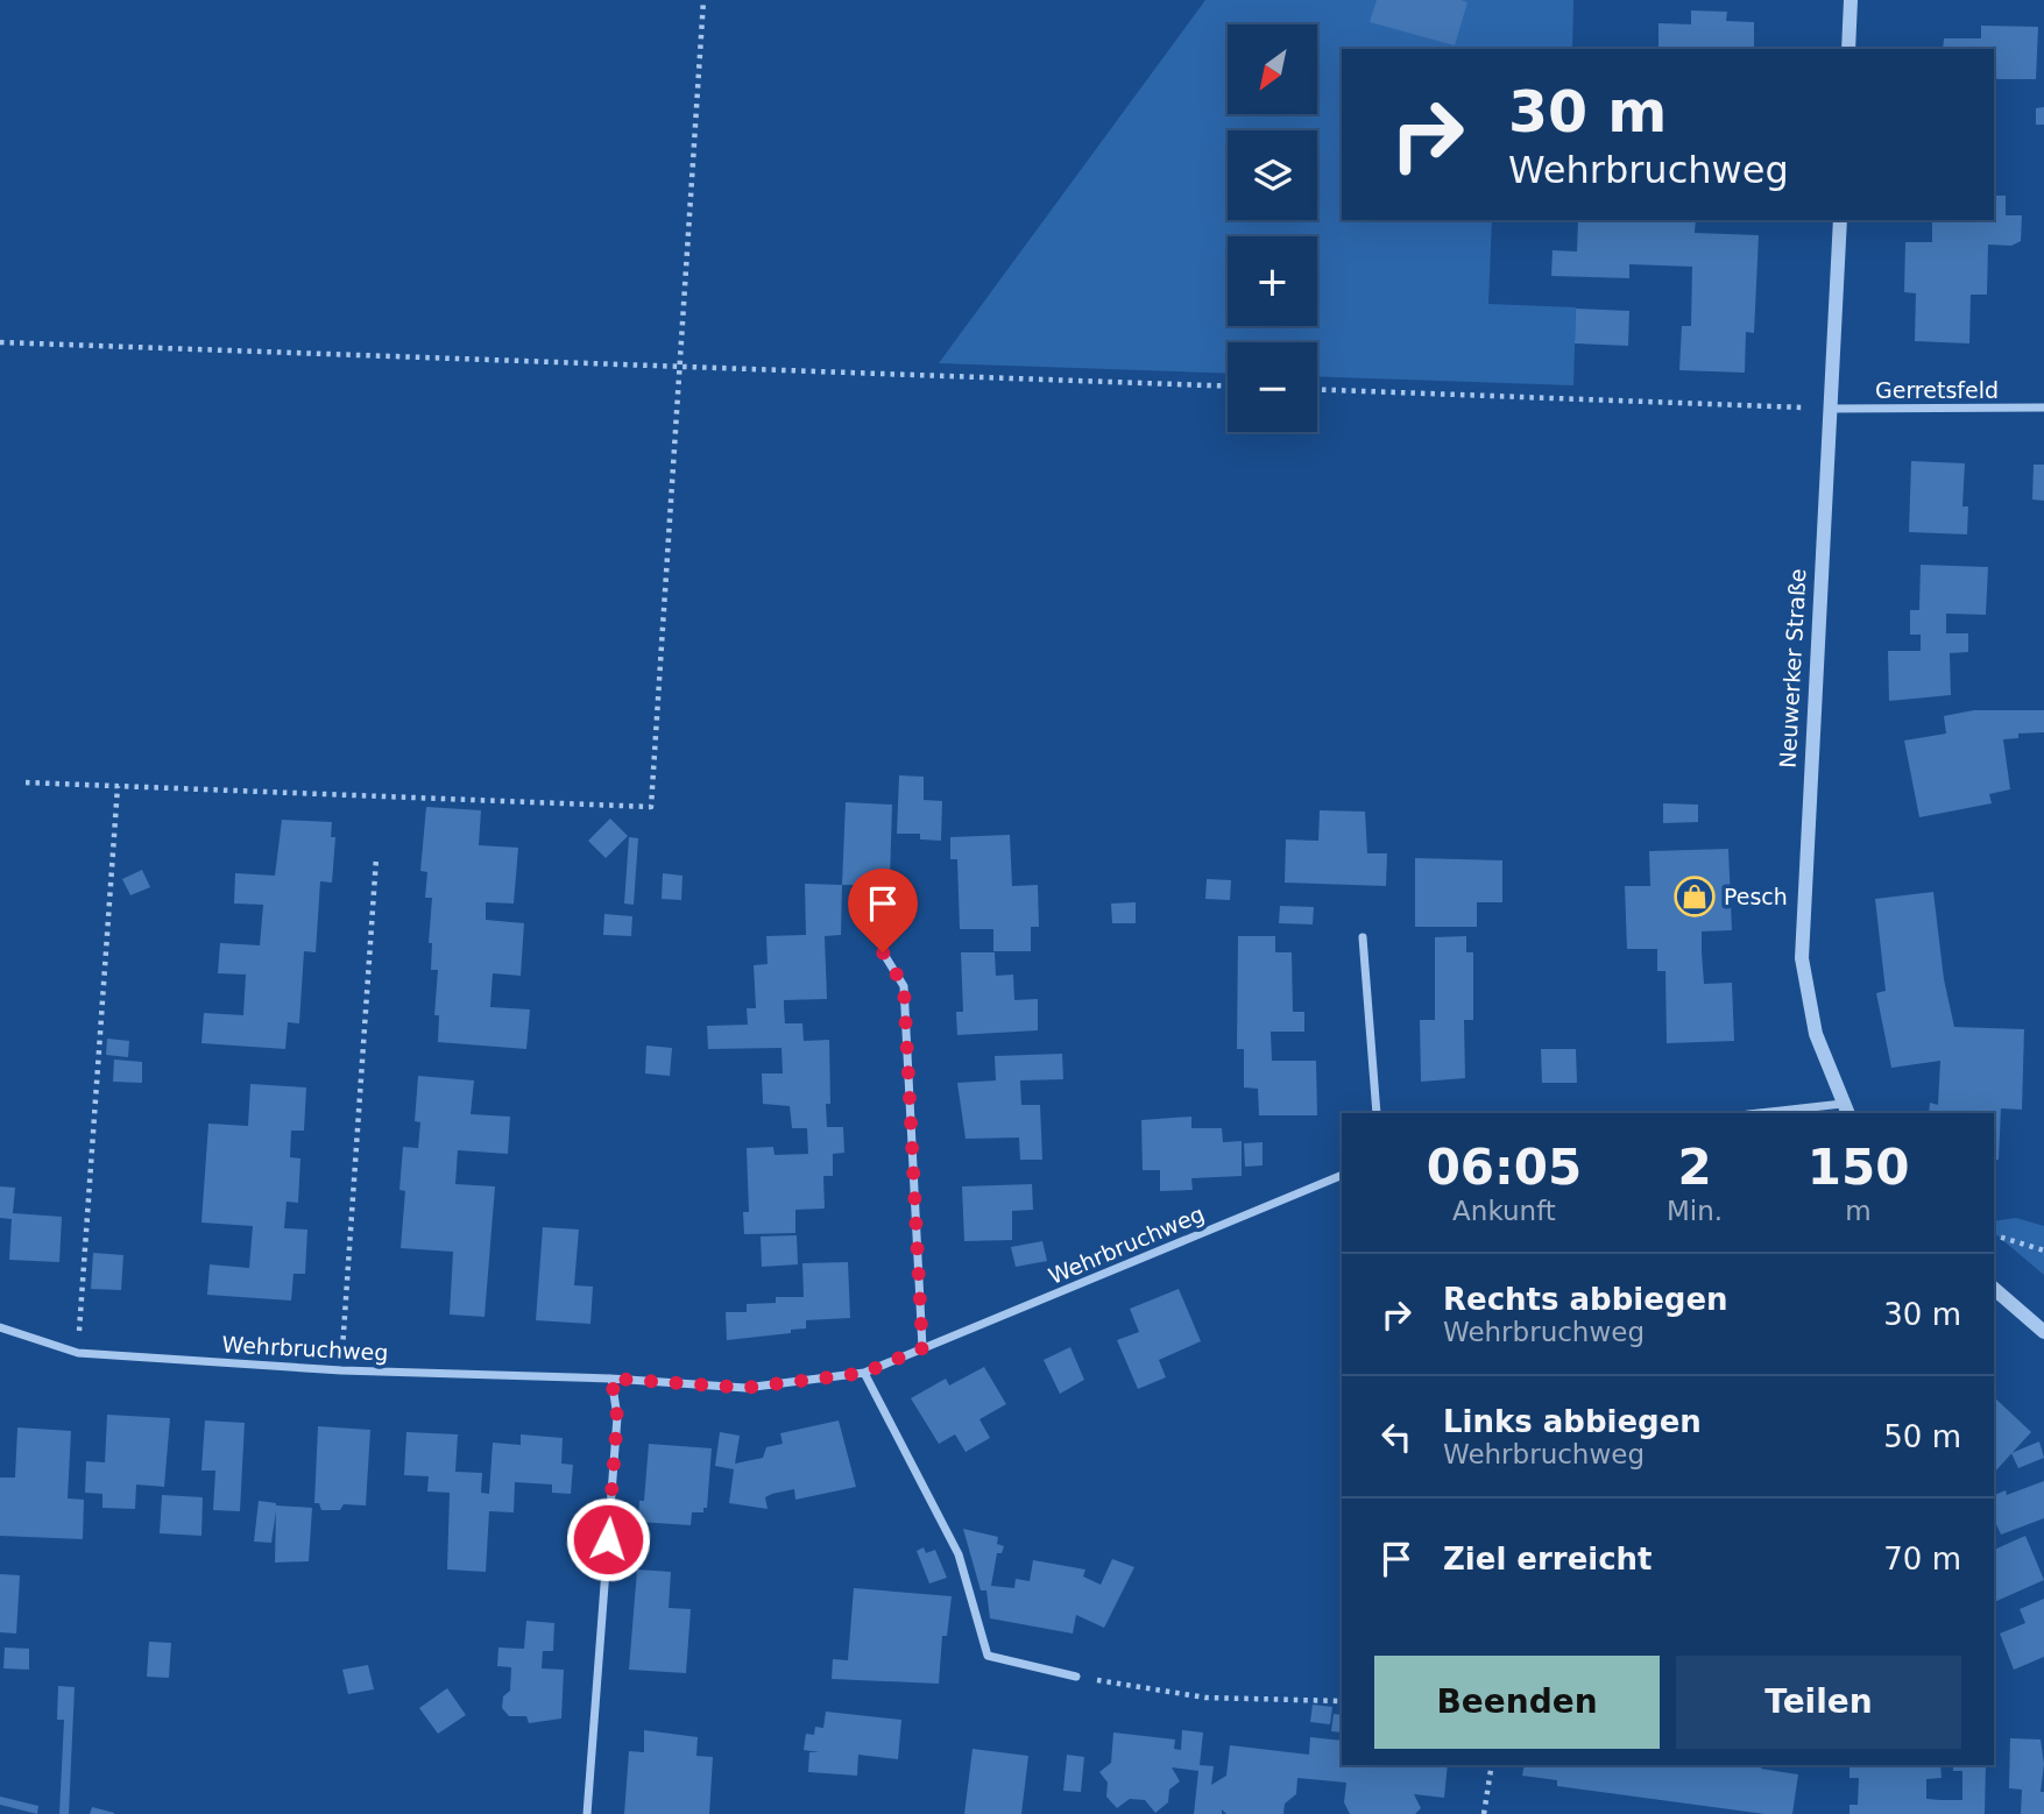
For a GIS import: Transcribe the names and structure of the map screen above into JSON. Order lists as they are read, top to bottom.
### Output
{
  "streets": {
    "street": ["Gerretsfeld", "Neuwerker Straße", "Wehrbruchweg"]
  },
  "crossings": [
    ["Gerretsfeld", "Neuwerker Straße"]
  ],
  "places": {
    "shop": ["Pesch"]
  },
  "north": "bottom left",
  "page": {
    "map_buttons": ["+", "−"],
    "turn": ["30 m", "Wehrbruchweg"],
    "eta": [
      "06:05",
      "Ankunft",
      "2",
      "Min.",
      "150",
      "m"
    ],
    "list": [
      {
        "name": "Rechts abbiegen",
        "note": "Wehrbruchweg",
        "value": "30 m"
      },
      {
        "name": "Links abbiegen",
        "note": "Wehrbruchweg",
        "value": "50 m"
      },
      {
        "name": "Ziel erreicht",
        "value": "70 m"
      }
    ],
    "buttons": ["Beenden", "Teilen"]
  }
}
